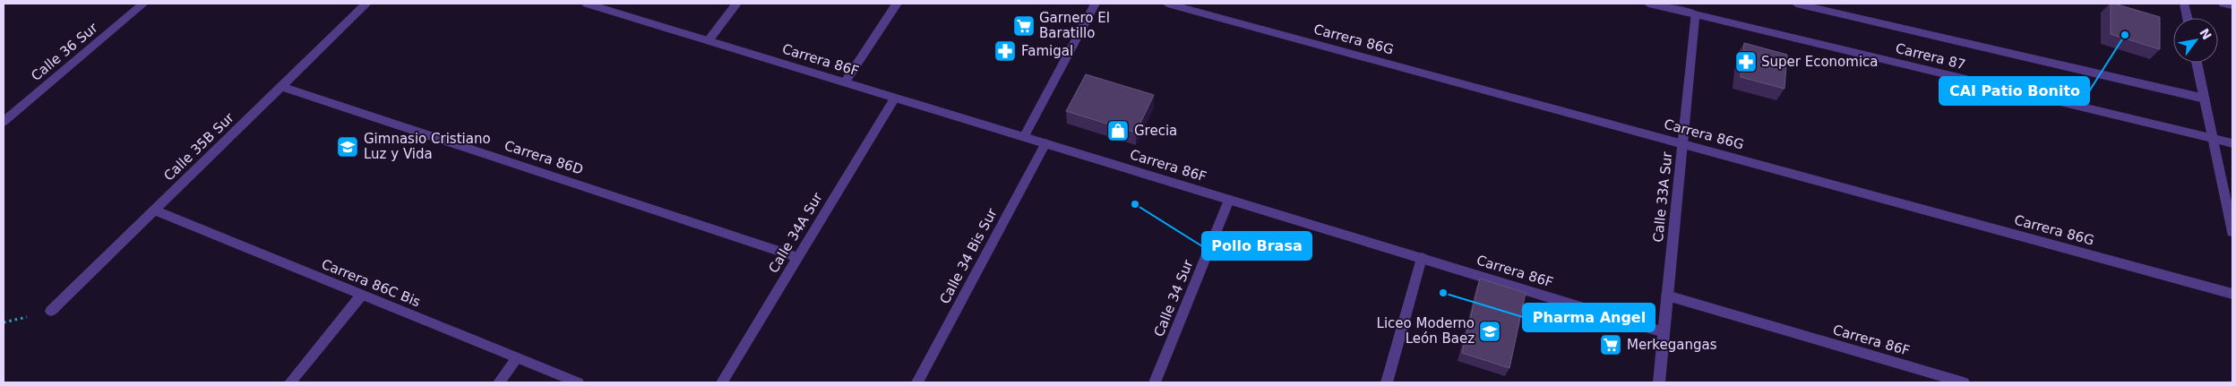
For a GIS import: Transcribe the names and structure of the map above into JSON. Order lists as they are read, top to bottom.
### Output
{
  "streets": {
    "street": [
      "Carrera 86G",
      "Calle 36 Sur",
      "Carrera 87",
      "Carrera 86F",
      "Calle 35B Sur",
      "Carrera 86D",
      "Calle 33A Sur",
      "Calle 34A Sur",
      "Calle 34 Bis Sur",
      "Carrera 86C Bis",
      "Calle 34 Sur"
    ]
  },
  "crossings": [
    ["Carrera 86G", "Calle 33A Sur"],
    ["Carrera 87", "Calle 33A Sur"],
    ["Carrera 86F", "Calle 33A Sur"],
    ["Carrera 86F", "Calle 34A Sur"],
    ["Carrera 86F", "Calle 34 Bis Sur"],
    ["Carrera 86F", "Calle 34 Sur"],
    ["Calle 35B Sur", "Carrera 86D"],
    ["Calle 35B Sur", "Carrera 86C Bis"],
    ["Carrera 86D", "Calle 34A Sur"]
  ],
  "places": {
    "supermarket": ["Garnero El Baratillo", "Merkegangas"],
    "other": ["CAI Patio Bonito", "Pollo Brasa", "Pharma Angel"],
    "pharmacy": ["Famigal", "Super Economica"],
    "shop": ["Grecia"],
    "school or university": ["Gimnasio Cristiano Luz y Vida", "Liceo Moderno León Baez"]
  },
  "north": "top right"
}
